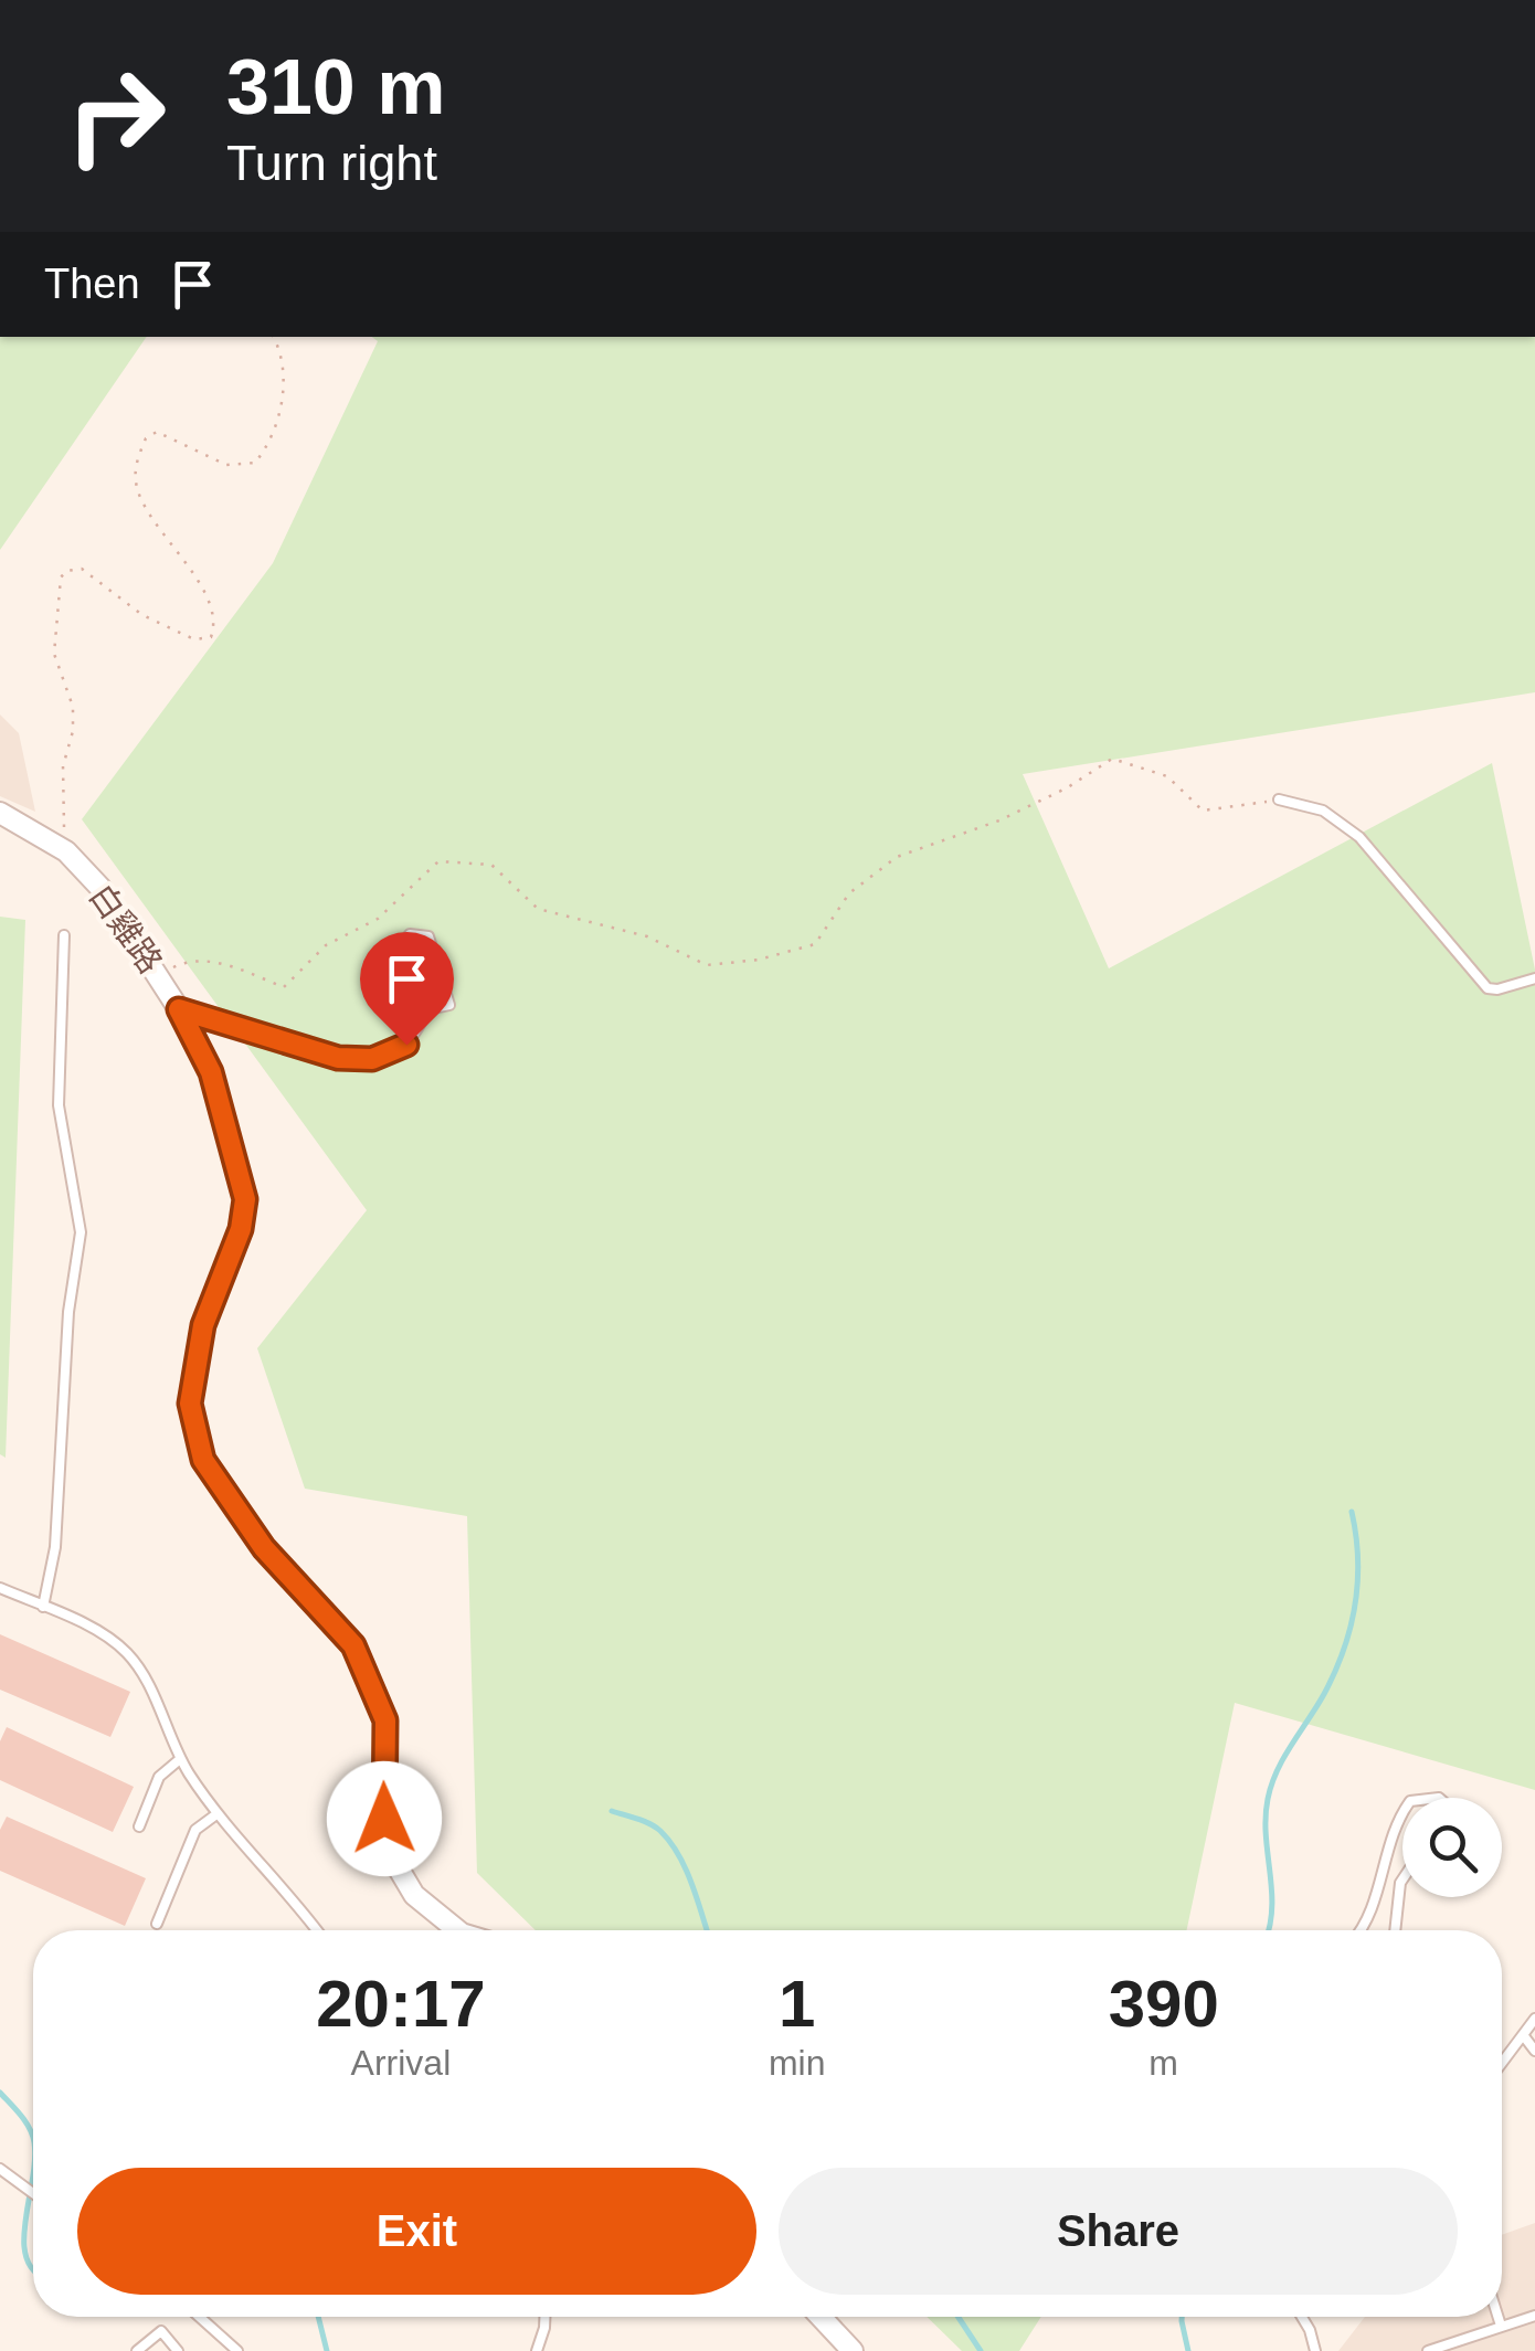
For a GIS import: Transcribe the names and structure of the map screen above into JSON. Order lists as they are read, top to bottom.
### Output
{
  "streets": {
    "street": ["白雞路"]
  },
  "page": {
    "turn": ["310 m", "Turn right"],
    "then": "Then",
    "eta": [
      "20:17",
      "Arrival",
      "1",
      "min",
      "390",
      "m"
    ],
    "buttons": ["Exit", "Share"]
  }
}
